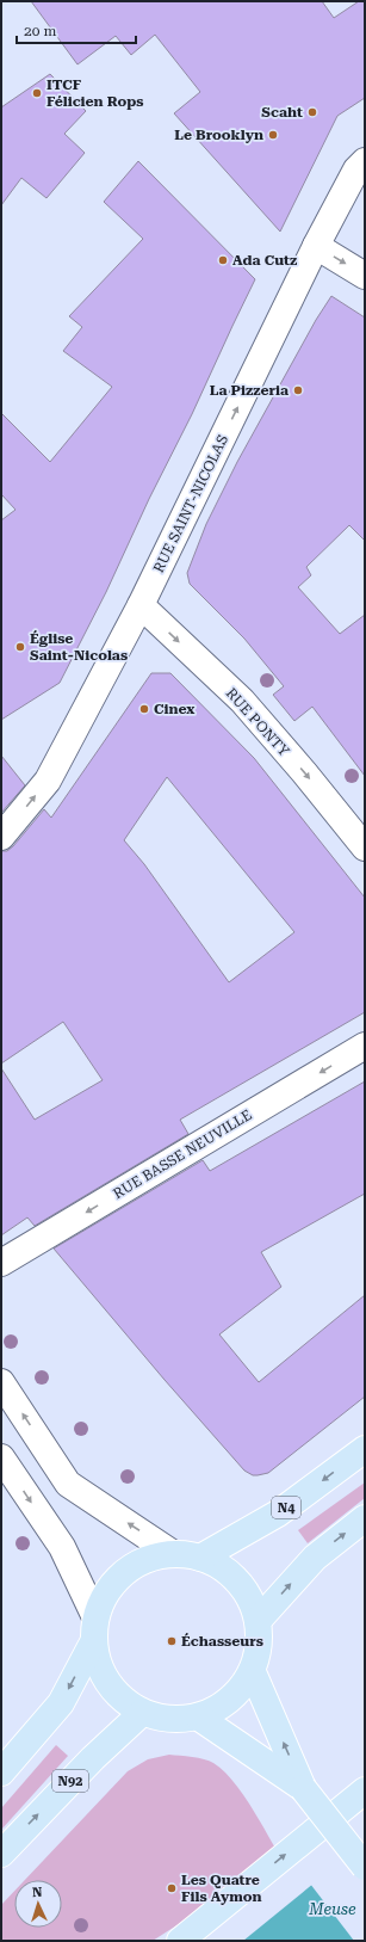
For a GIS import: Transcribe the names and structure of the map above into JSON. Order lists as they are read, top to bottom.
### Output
{
  "streets": {
    "main road": ["N4", "N92"],
    "street": ["RUE SAINT-NICOLAS", "RUE PONTY", "RUE BASSE NEUVILLE"]
  },
  "crossings": [
    ["RUE SAINT-NICOLAS", "RUE PONTY"],
    ["N4", "N92"]
  ],
  "one_way": ["RUE SAINT-NICOLAS", "RUE PONTY", "RUE BASSE NEUVILLE"],
  "water": ["Meuse"],
  "places": [
    "ITCF Félicien Rops",
    "Scaht",
    "Le Brooklyn",
    "Ada Cutz",
    "La Pizzeria",
    "Église Saint-Nicolas",
    "Cinex",
    "Échasseurs",
    "Les Quatre Fils Aymon"
  ],
  "scale_bar": "20 m",
  "north": "top"
}
